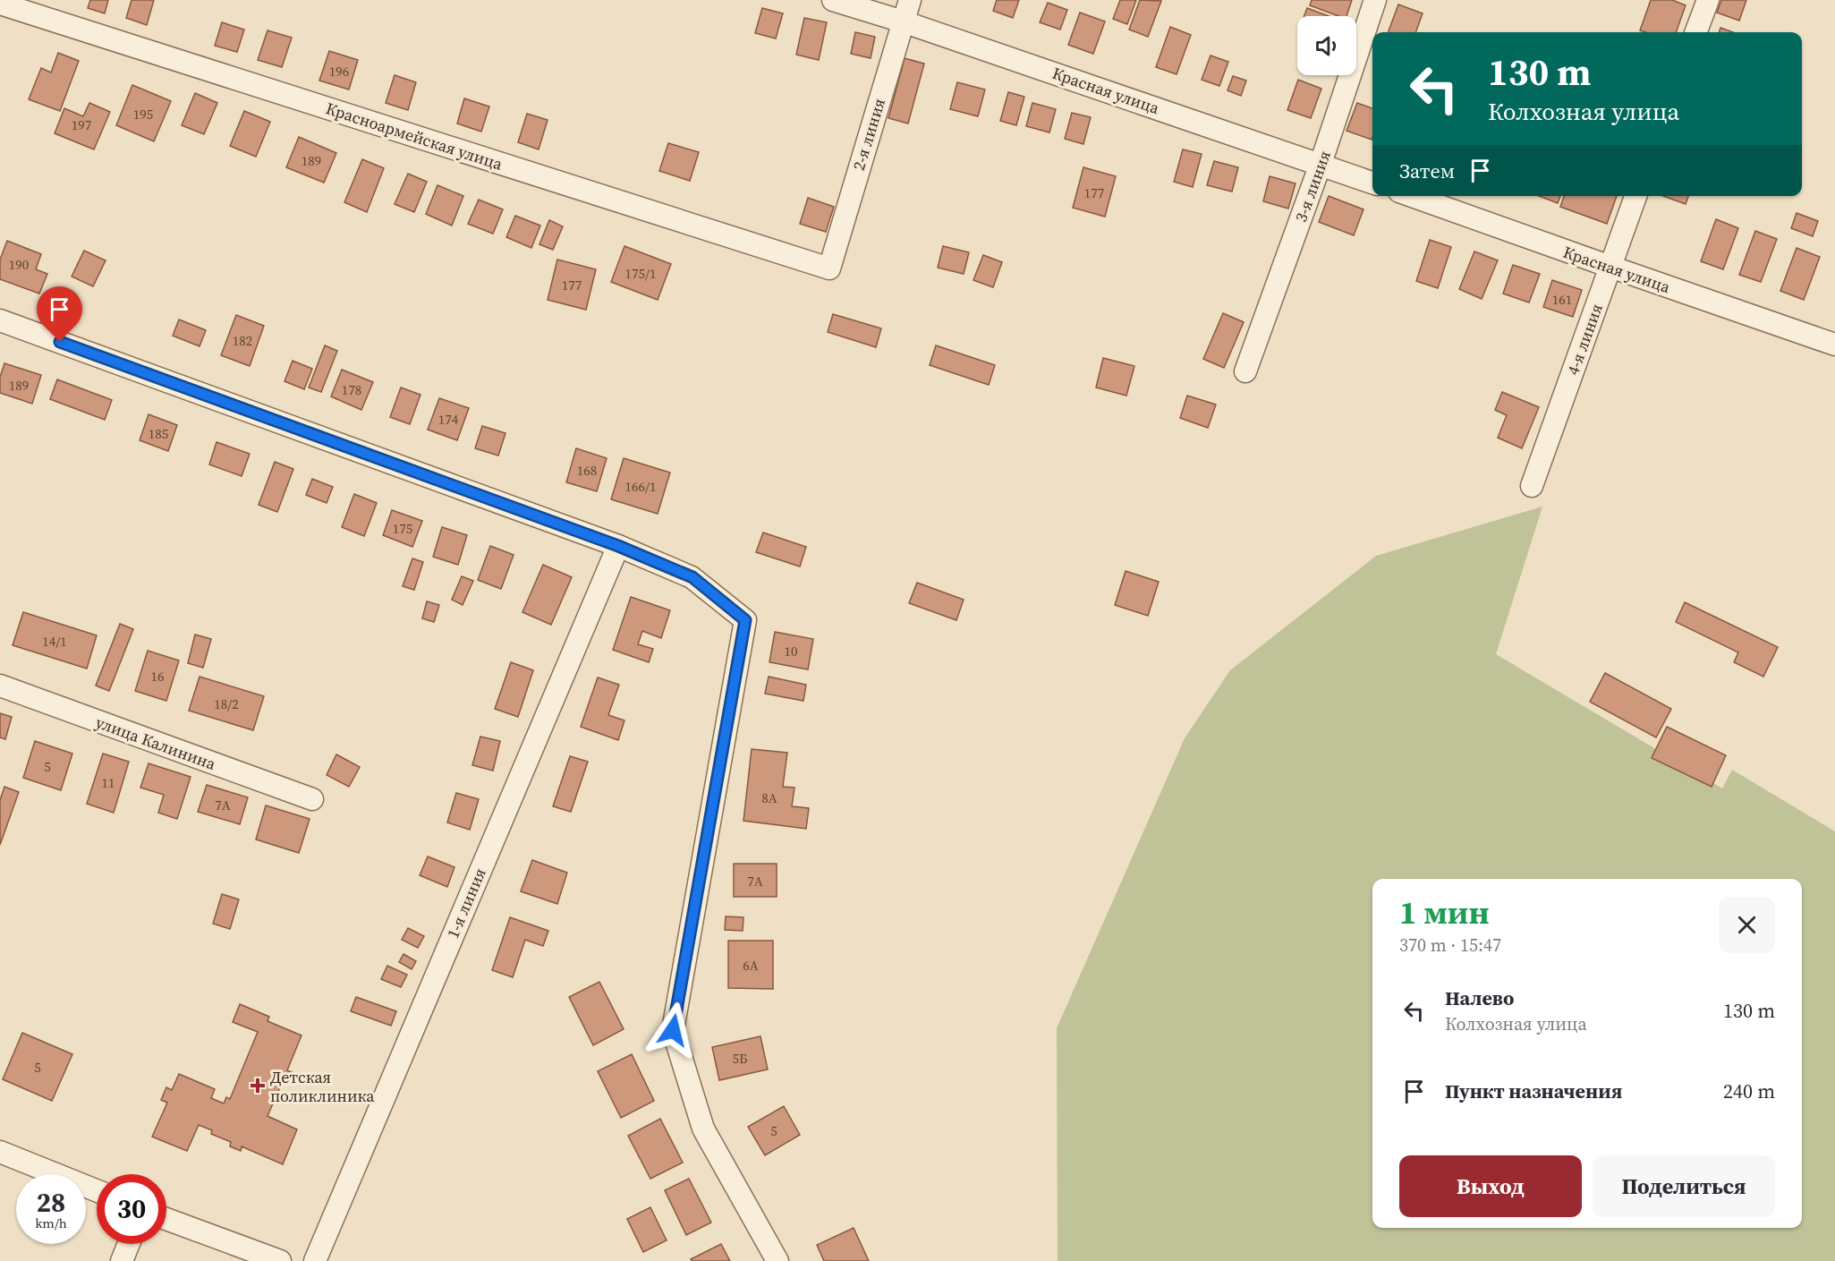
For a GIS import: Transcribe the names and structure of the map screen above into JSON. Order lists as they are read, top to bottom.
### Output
{
  "streets": {
    "street": [
      "Красная улица",
      "2-я линия",
      "Красноармейская улица",
      "3-я линия",
      "4-я линия",
      "улица Калинина",
      "1-я линия"
    ]
  },
  "crossings": [
    ["Красная улица", "2-я линия"],
    ["Красная улица", "3-я линия"],
    ["Красная улица", "4-я линия"],
    ["2-я линия", "Красноармейская улица"]
  ],
  "places": {
    "health": ["Детская поликлиника"]
  },
  "house_numbers": [
    "196",
    "195",
    "197",
    "189",
    "177",
    "190",
    "175/1",
    "177",
    "161",
    "182",
    "189",
    "178",
    "174",
    "185",
    "168",
    "166/1",
    "175",
    "14/1",
    "10",
    "16",
    "18/2",
    "5",
    "11",
    "8А",
    "7А",
    "7А",
    "6А",
    "5Б",
    "5",
    "5"
  ],
  "page": {
    "turn": ["130 m", "Колхозная улица"],
    "then": "Затем",
    "heading": ["1 мин", "370 m · 15:47"],
    "list": [
      {
        "name": "Налево",
        "note": "Колхозная улица",
        "value": "130 m"
      },
      {
        "name": "Пункт назначения",
        "value": "240 m"
      }
    ],
    "buttons": ["Выход", "Поделиться"],
    "speed": "28 km/h",
    "limit": "30"
  }
}
